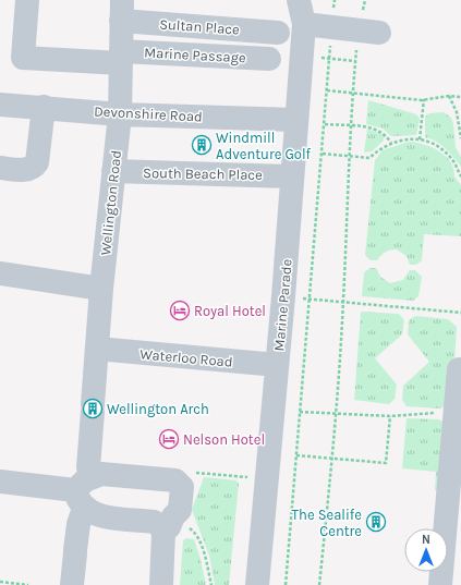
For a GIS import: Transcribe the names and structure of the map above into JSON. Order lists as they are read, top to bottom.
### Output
{
  "streets": {
    "street": [
      "Sultan Place",
      "Marine Passage",
      "Devonshire Road",
      "South Beach Place",
      "Wellington Road",
      "Marine Parade",
      "Waterloo Road"
    ]
  },
  "crossings": [
    ["Sultan Place", "Wellington Road"],
    ["Marine Passage", "Wellington Road"],
    ["Devonshire Road", "Wellington Road"],
    ["Devonshire Road", "Marine Parade"],
    ["South Beach Place", "Wellington Road"],
    ["South Beach Place", "Marine Parade"],
    ["Wellington Road", "Waterloo Road"],
    ["Marine Parade", "Waterloo Road"]
  ],
  "places": {
    "building": ["Windmill Adventure Golf", "Wellington Arch", "The Sealife Centre"],
    "hotel": ["Royal Hotel", "Nelson Hotel"]
  },
  "north": "top"
}
